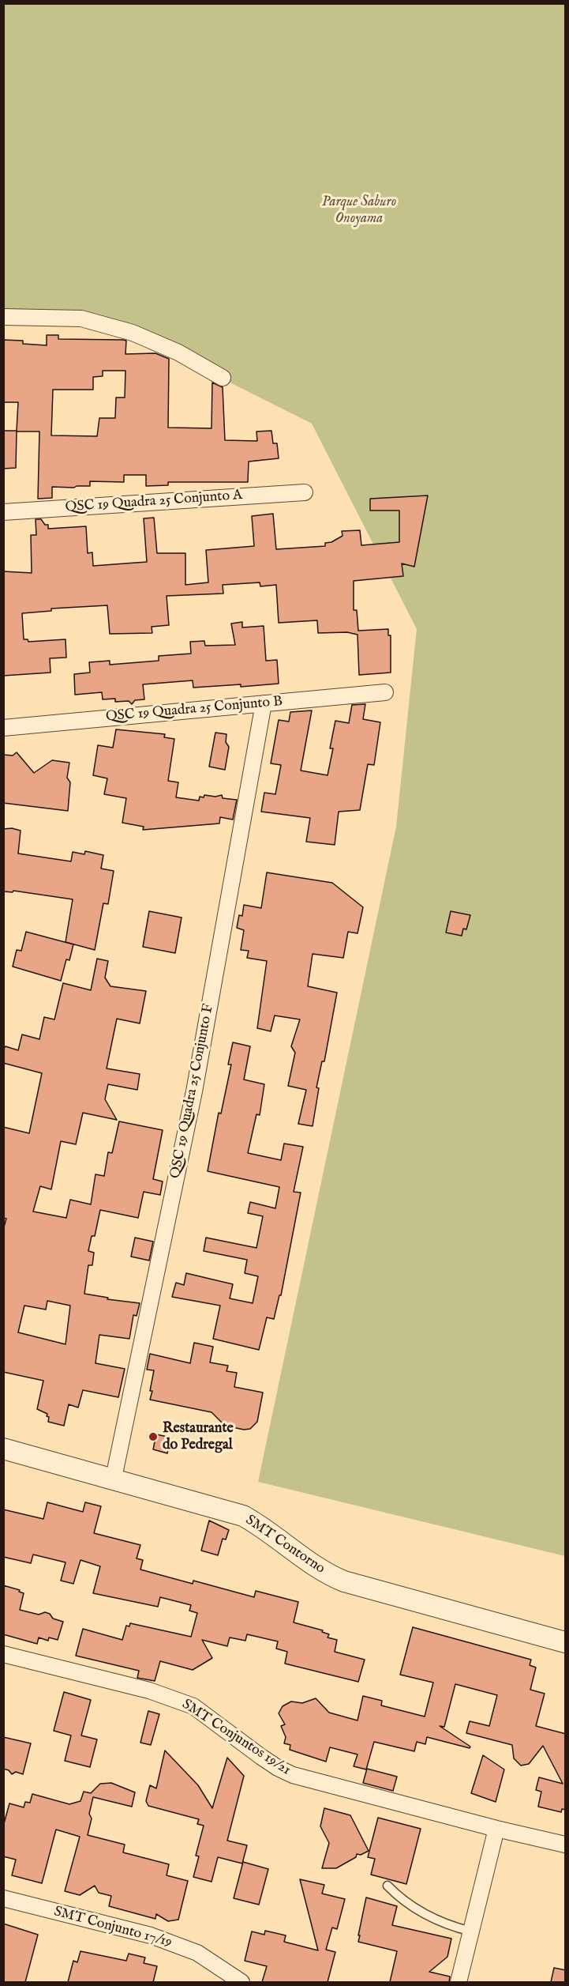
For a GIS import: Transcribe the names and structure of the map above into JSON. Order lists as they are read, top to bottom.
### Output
{
  "streets": {
    "street": [
      "QSC 19 Quadra 25 Conjunto A",
      "QSC 19 Quadra 25 Conjunto B",
      "QSC 19 Quadra 25 Conjunto F",
      "SMT Contorno",
      "SMT Conjuntos 19/21",
      "SMT Conjunto 17/19"
    ]
  },
  "crossings": [
    ["QSC 19 Quadra 25 Conjunto B", "QSC 19 Quadra 25 Conjunto F"],
    ["QSC 19 Quadra 25 Conjunto F", "SMT Contorno"]
  ],
  "parks": ["Parque Saburo Onoyama"],
  "places": ["Restaurante do Pedregal"]
}
